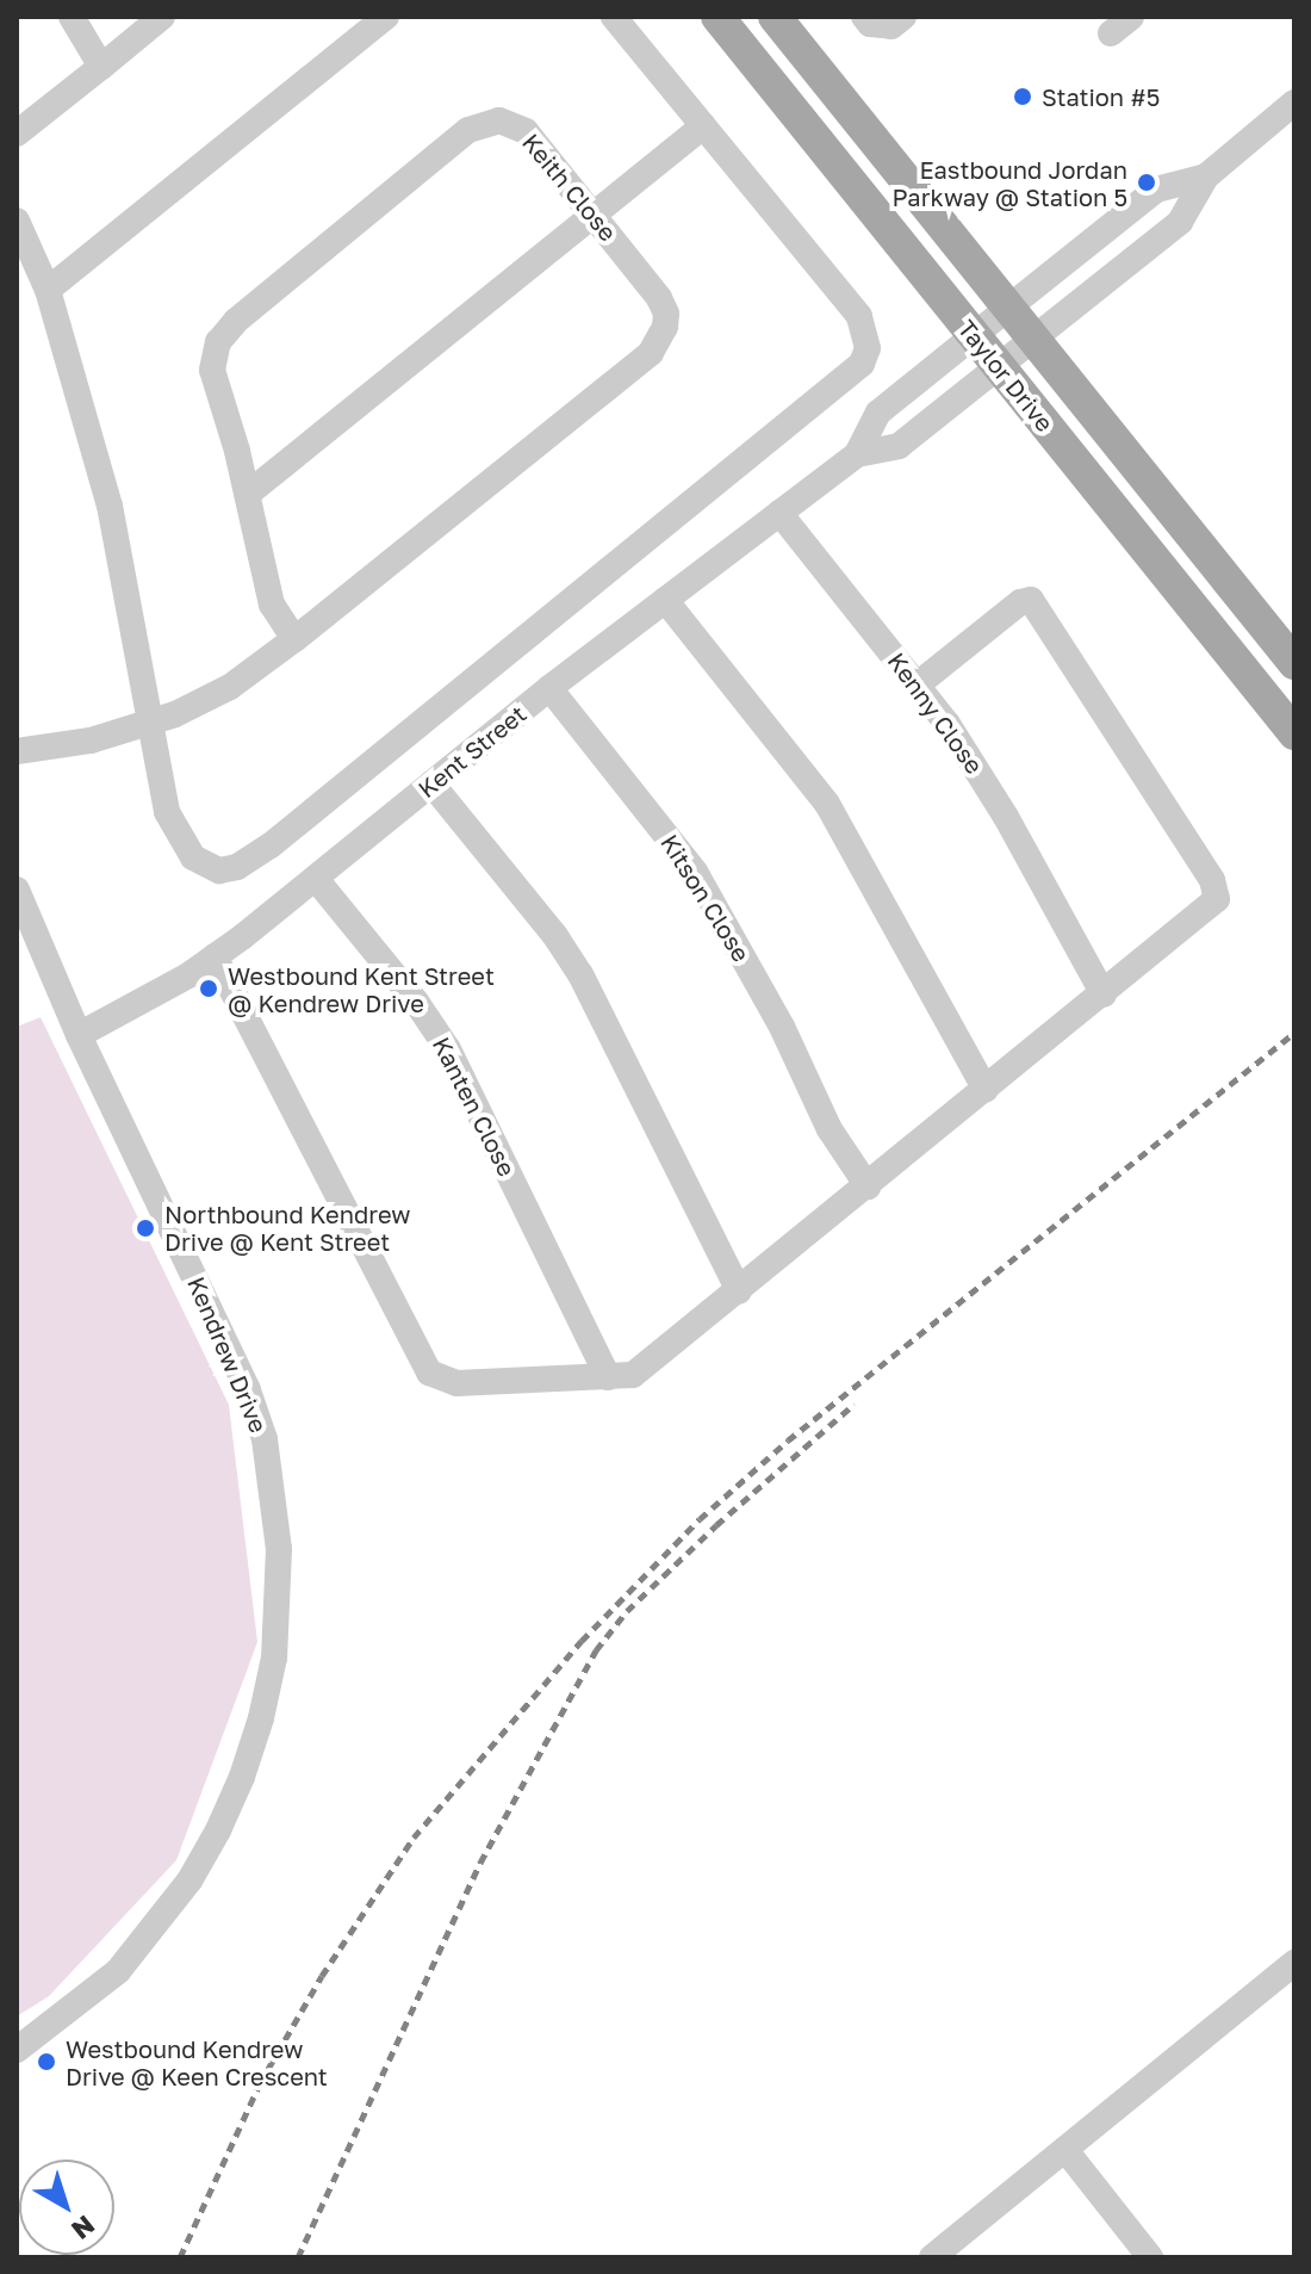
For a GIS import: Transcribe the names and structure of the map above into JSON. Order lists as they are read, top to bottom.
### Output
{
  "streets": {
    "main road": ["Taylor Drive"],
    "street": [
      "Keith Close",
      "Kenny Close",
      "Kent Street",
      "Kitson Close",
      "Kanten Close",
      "Kendrew Drive"
    ]
  },
  "crossings": [
    ["Taylor Drive", "Kent Street"],
    ["Kenny Close", "Kent Street"],
    ["Kent Street", "Kitson Close"],
    ["Kent Street", "Kanten Close"],
    ["Kent Street", "Kendrew Drive"]
  ],
  "places": [
    "Station #5",
    "Eastbound Jordan Parkway @ Station 5",
    "Westbound Kent Street @ Kendrew Drive",
    "Northbound Kendrew Drive @ Kent Street",
    "Westbound Kendrew Drive @ Keen Crescent"
  ],
  "north": "bottom right"
}
